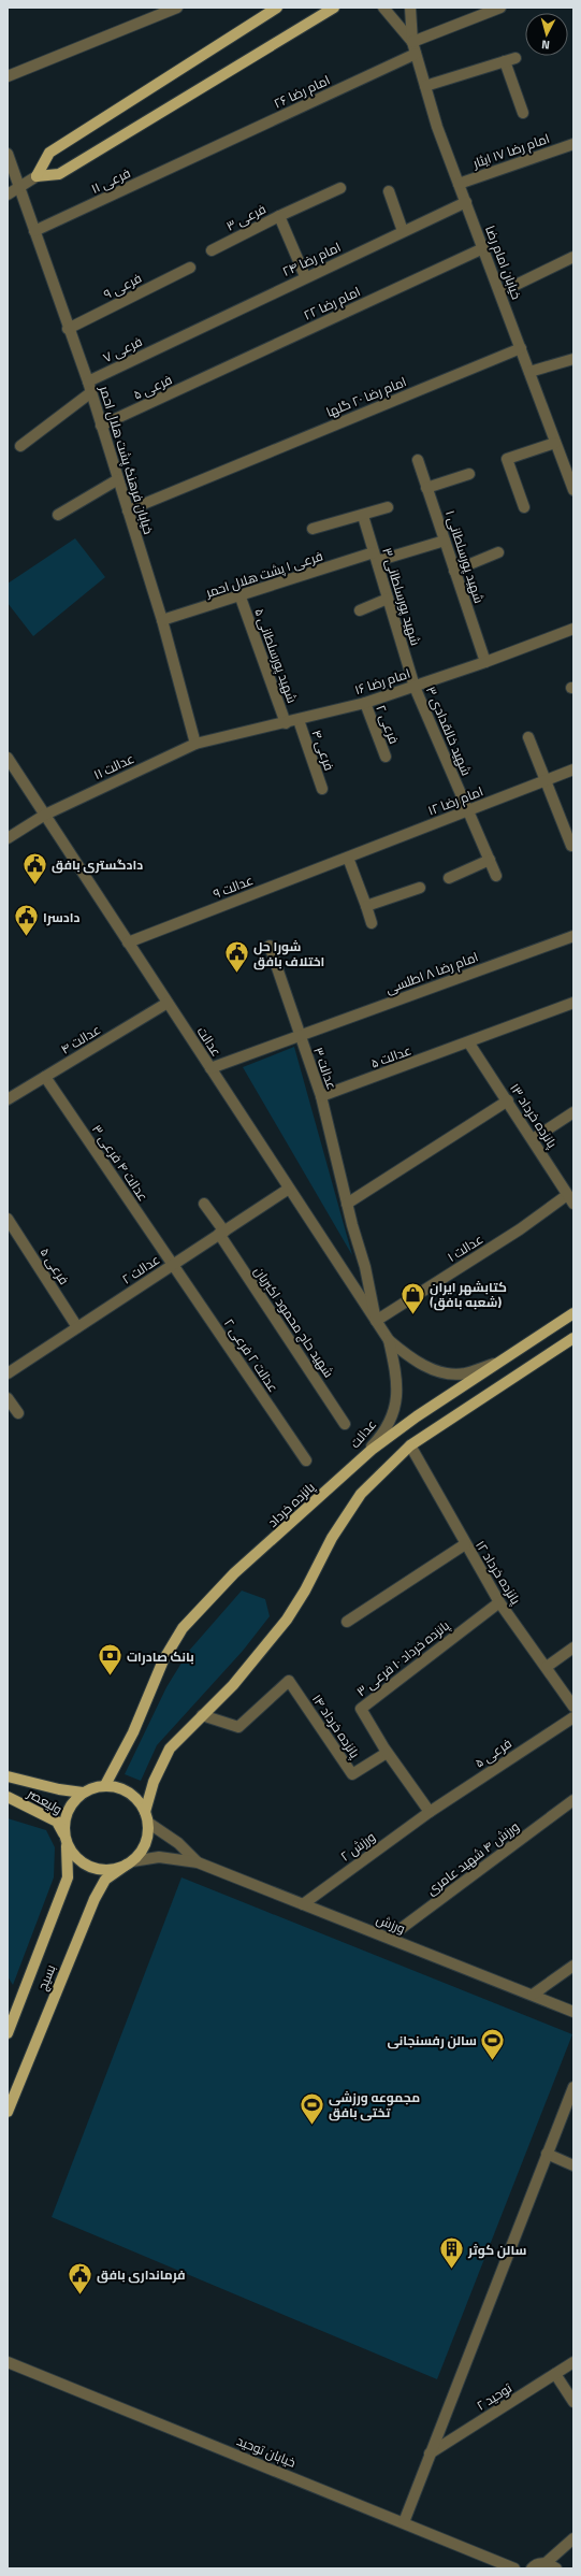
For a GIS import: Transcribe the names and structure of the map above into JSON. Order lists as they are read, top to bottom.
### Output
{
  "streets": {
    "main road": ["پانزده خرداد", "ولیعصر", "بسیج"],
    "street": [
      "امام رضا ۲۶",
      "امام رضا ۱۷ ایثار",
      "فرعی ۱۱",
      "فرعی ۳",
      "امام رضا ۲۴",
      "خیابان امام رضا",
      "فرعی ۹",
      "امام رضا ۲۲",
      "فرعی ۷",
      "فرعی ۵",
      "امام رضا ۲۰ گلها",
      "خیابان فرهنگ پشت هلال احمر",
      "شهید پورسلطانی ۱",
      "فرعی ۱ پشت هلال احمر",
      "شهید پورسلطانی ۳",
      "شهید پورسلطانی ۵",
      "امام رضا ۱۶",
      "فرعی ۲",
      "شهید خالقدادی ۳",
      "فرعی ۴",
      "عدالت ۱۱",
      "امام رضا ۱۲",
      "عدالت ۹",
      "امام رضا ۸ اطلسی",
      "عدالت ۴",
      "عدالت",
      "عدالت ۵",
      "عدالت ۳",
      "پانزده خرداد ۱۳",
      "عدالت ۴ فرعی ۳",
      "عدالت ۱",
      "عدالت ۲",
      "شهید حاج محمود اکبریان",
      "عدالت ۲ فرعی ۲",
      "پانزده خرداد ۱۲",
      "پانزده خرداد ۱۰ فرعی ۳",
      "پانزده خرداد ۱۴",
      "ورزش ۲",
      "ورزش ۴ شهید عامری",
      "ورزش",
      "توحید ۲",
      "خیابان توحید"
    ]
  },
  "crossings": [
    ["امام رضا ۲۶", "فرعی ۱۱"],
    ["امام رضا ۲۶", "خیابان امام رضا"],
    ["امام رضا ۱۷ ایثار", "خیابان امام رضا"],
    ["فرعی ۱۱", "خیابان فرهنگ پشت هلال احمر"],
    ["فرعی ۳", "امام رضا ۲۴"],
    ["امام رضا ۲۴", "خیابان امام رضا"],
    ["امام رضا ۲۴", "فرعی ۷"],
    ["خیابان امام رضا", "امام رضا ۲۲"],
    ["خیابان امام رضا", "امام رضا ۲۰ گلها"],
    ["فرعی ۹", "خیابان فرهنگ پشت هلال احمر"],
    ["امام رضا ۲۲", "فرعی ۵"],
    ["فرعی ۷", "خیابان فرهنگ پشت هلال احمر"],
    ["فرعی ۵", "خیابان فرهنگ پشت هلال احمر"],
    ["فرعی ۵", "عدالت ۲"],
    ["فرعی ۵", "پانزده خرداد ۱۰ فرعی ۳"],
    ["فرعی ۵", "ورزش ۲"],
    ["امام رضا ۲۰ گلها", "خیابان فرهنگ پشت هلال احمر"],
    ["خیابان فرهنگ پشت هلال احمر", "فرعی ۱ پشت هلال احمر"],
    ["خیابان فرهنگ پشت هلال احمر", "امام رضا ۱۶"],
    ["خیابان فرهنگ پشت هلال احمر", "عدالت ۱۱"],
    ["شهید پورسلطانی ۱", "فرعی ۱ پشت هلال احمر"],
    ["شهید پورسلطانی ۱", "امام رضا ۱۶"],
    ["فرعی ۱ پشت هلال احمر", "شهید پورسلطانی ۳"],
    ["فرعی ۱ پشت هلال احمر", "شهید پورسلطانی ۵"],
    ["شهید پورسلطانی ۳", "امام رضا ۱۶"],
    ["شهید پورسلطانی ۳", "شهید خالقدادی ۳"],
    ["شهید پورسلطانی ۵", "امام رضا ۱۶"],
    ["امام رضا ۱۶", "فرعی ۲"],
    ["امام رضا ۱۶", "شهید خالقدادی ۳"],
    ["امام رضا ۱۶", "فرعی ۴"],
    ["امام رضا ۱۶", "عدالت ۱۱"],
    ["شهید خالقدادی ۳", "امام رضا ۱۲"],
    ["عدالت ۱۱", "عدالت"],
    ["امام رضا ۱۲", "عدالت ۹"],
    ["عدالت ۹", "عدالت"],
    ["امام رضا ۸ اطلسی", "عدالت"],
    ["امام رضا ۸ اطلسی", "عدالت ۳"],
    ["عدالت ۴", "عدالت"],
    ["عدالت ۴", "عدالت ۴ فرعی ۳"],
    ["عدالت", "عدالت ۳"],
    ["عدالت", "عدالت ۱"],
    ["عدالت", "عدالت ۲"],
    ["عدالت", "پانزده خرداد"],
    ["عدالت ۵", "عدالت ۳"],
    ["عدالت ۵", "پانزده خرداد ۱۳"],
    ["عدالت ۳", "عدالت ۱"],
    ["پانزده خرداد ۱۳", "عدالت ۱"],
    ["عدالت ۴ فرعی ۳", "عدالت ۲"],
    ["عدالت ۴ فرعی ۳", "عدالت ۲ فرعی ۲"],
    ["عدالت ۲", "شهید حاج محمود اکبریان"],
    ["عدالت ۲", "عدالت ۲ فرعی ۲"],
    ["پانزده خرداد", "ولیعصر"],
    ["پانزده خرداد", "ورزش"],
    ["پانزده خرداد", "بسیج"],
    ["پانزده خرداد ۱۲", "پانزده خرداد ۱۰ فرعی ۳"],
    ["پانزده خرداد ۱۰ فرعی ۳", "پانزده خرداد ۱۴"],
    ["پانزده خرداد ۱۰ فرعی ۳", "ورزش ۲"],
    ["ولیعصر", "ورزش"],
    ["ولیعصر", "بسیج"],
    ["ورزش ۲", "ورزش"],
    ["ورزش ۴ شهید عامری", "ورزش"],
    ["ورزش", "بسیج"]
  ],
  "places": {
    "public building": [
      "دادگستری بافق",
      "دادسرا",
      "شورا حل اختلاف بافق",
      "فرمانداری بافق"
    ],
    "shop": ["کتابشهر ایران (شعبه بافق)"],
    "bank": ["بانک صادرات"],
    "sports": ["سالن رفسنجانی", "مجموعه ورزشی تختی بافق"],
    "building": ["سالن کوثر"]
  },
  "north": "bottom"
}
